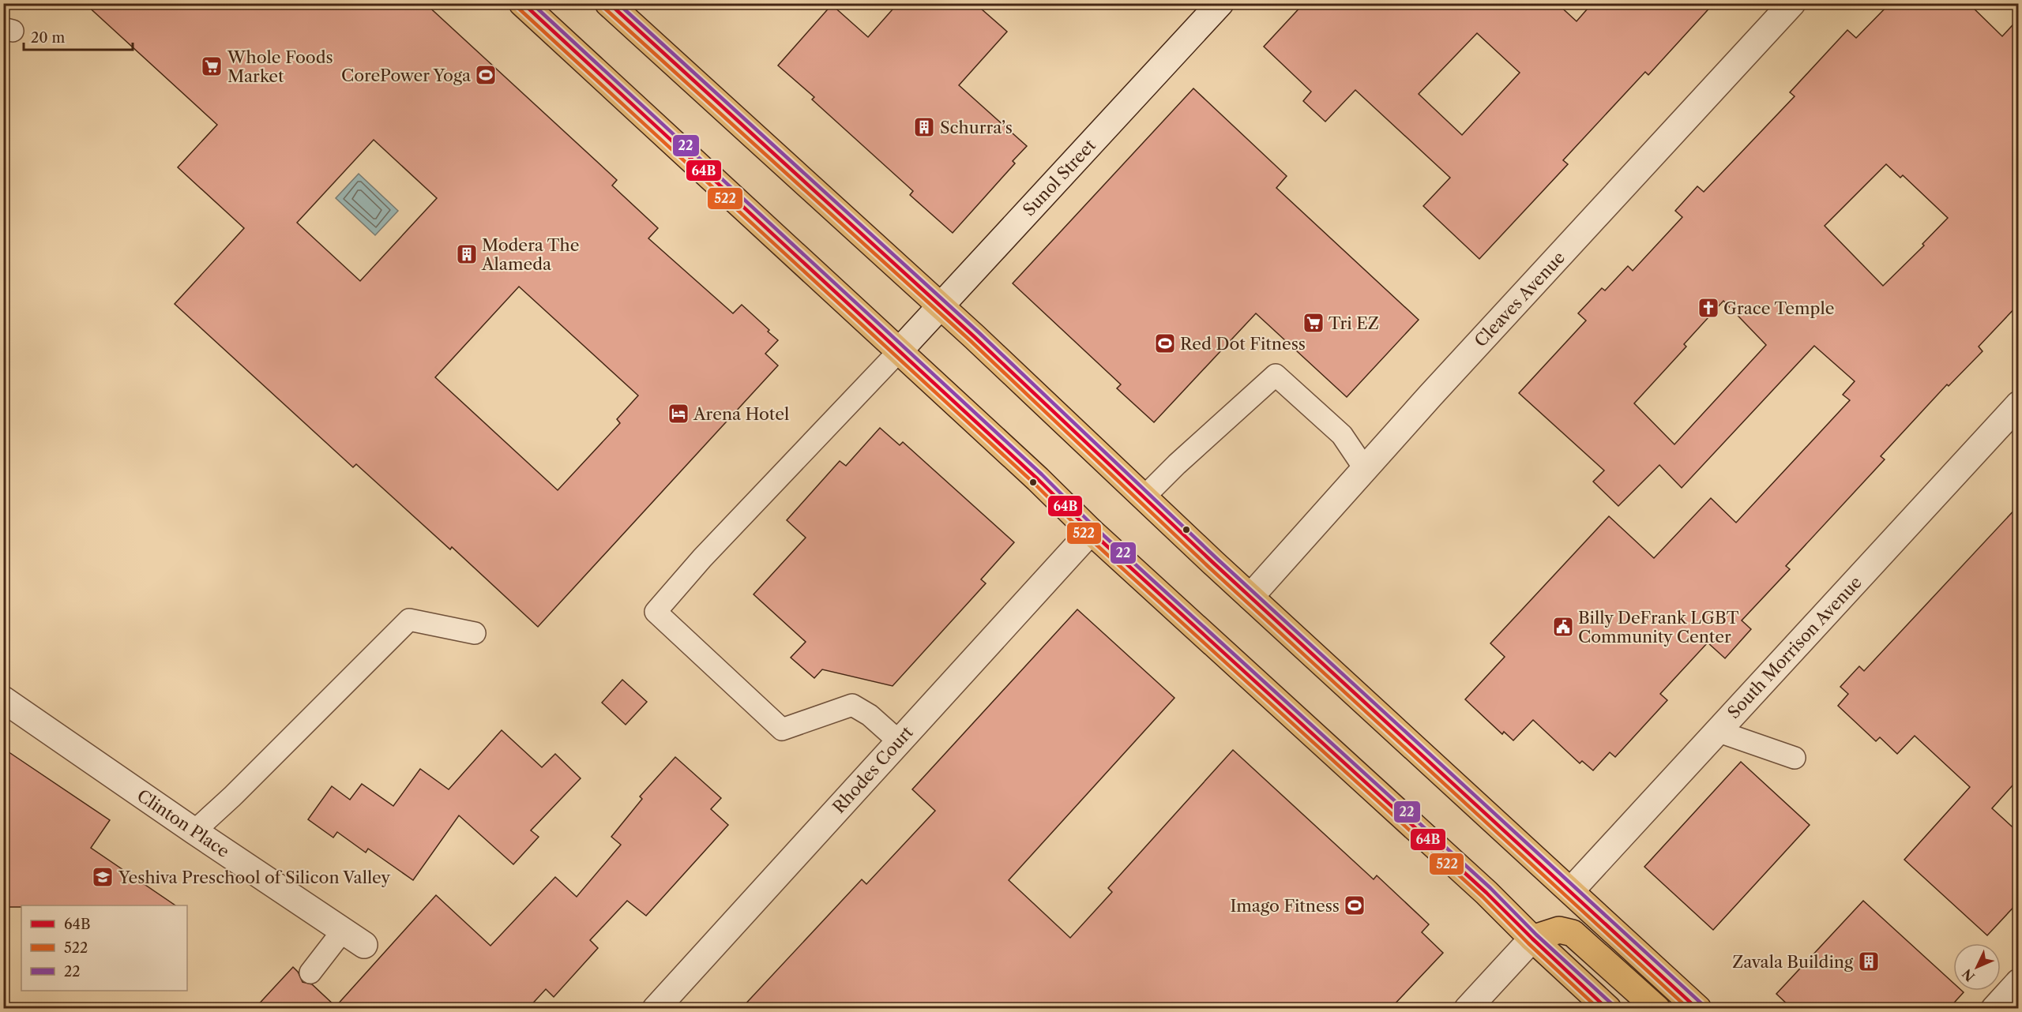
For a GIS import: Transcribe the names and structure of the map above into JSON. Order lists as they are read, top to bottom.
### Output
{
  "streets": {
    "street": [
      "Sunol Street",
      "Cleaves Avenue",
      "South Morrison Avenue",
      "Rhodes Court",
      "Clinton Place"
    ]
  },
  "places": {
    "supermarket": ["Whole Foods Market", "Tri EZ"],
    "sports": ["CorePower Yoga", "Red Dot Fitness", "Imago Fitness"],
    "building": ["Schurra’s", "Modera The Alameda", "Zavala Building"],
    "church": ["Grace Temple"],
    "hotel": ["Arena Hotel"],
    "public building": ["Billy DeFrank LGBT Community Center"],
    "school or university": ["Yeshiva Preschool of Silicon Valley"]
  },
  "lines": ["transit line 64B", "transit line 22", "transit line 522"],
  "legend": ["64B", "522", "22"],
  "scale_bar": "20 m",
  "north": "bottom left"
}
